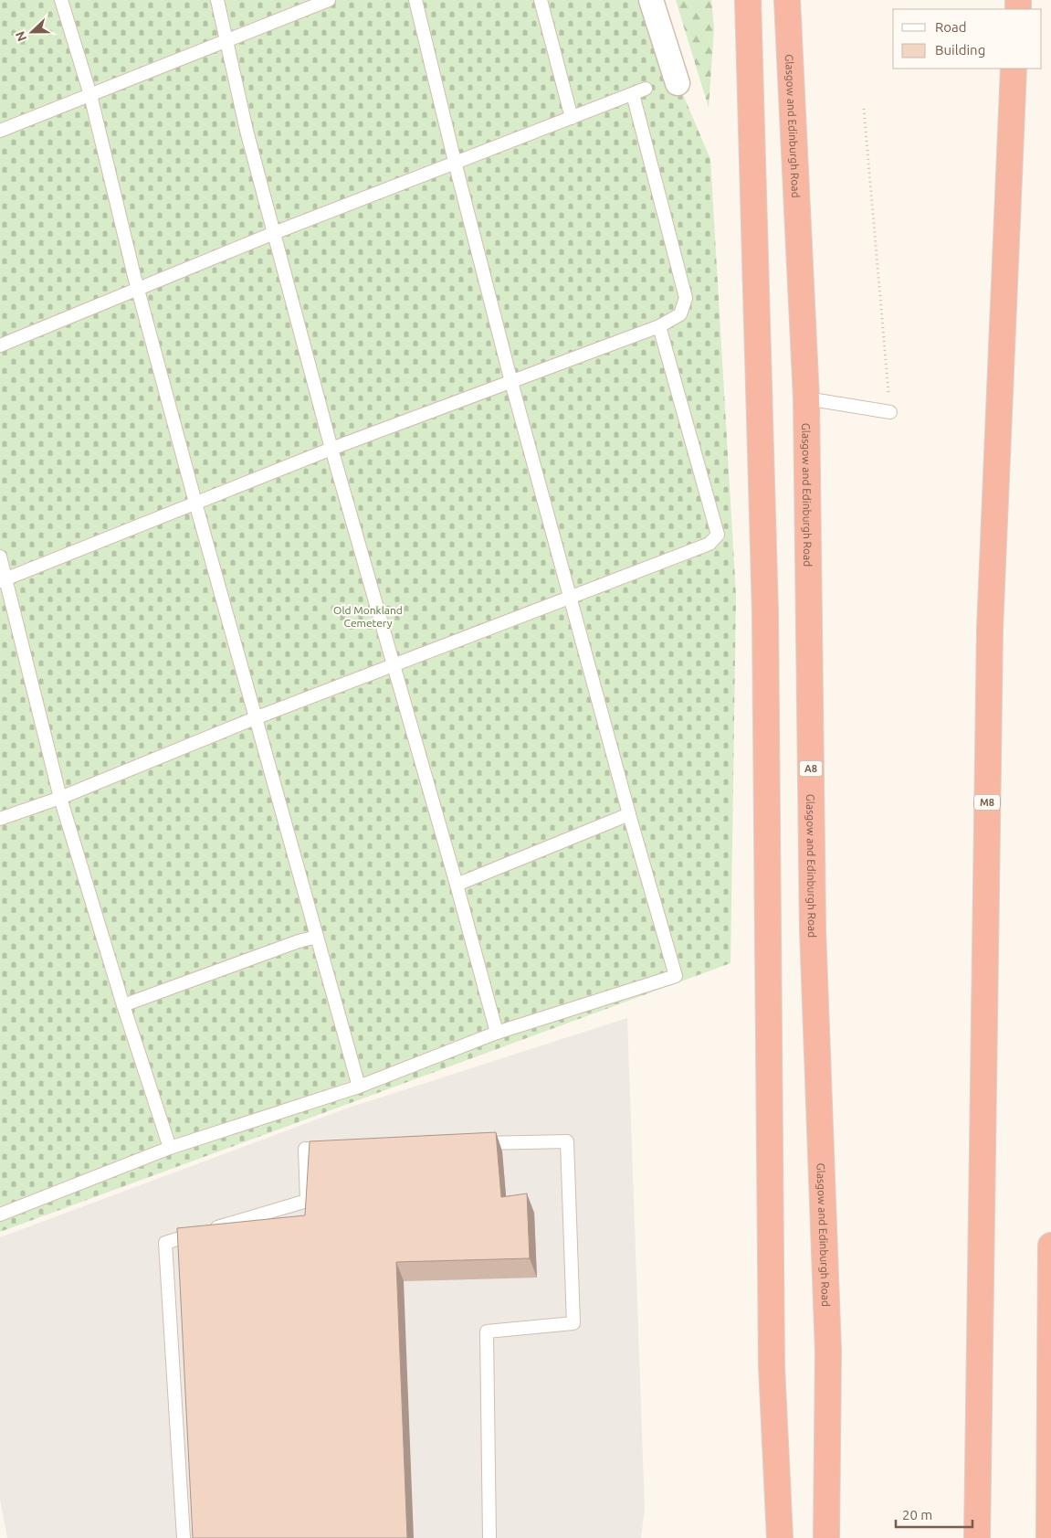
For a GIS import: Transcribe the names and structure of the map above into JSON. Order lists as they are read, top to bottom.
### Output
{
  "streets": {
    "highway": ["Glasgow and Edinburgh Road", "A8", "M8"]
  },
  "parks": ["Old Monkland Cemetery"],
  "legend": ["Road", "Building"],
  "scale_bar": "20 m",
  "north": "left"
}
